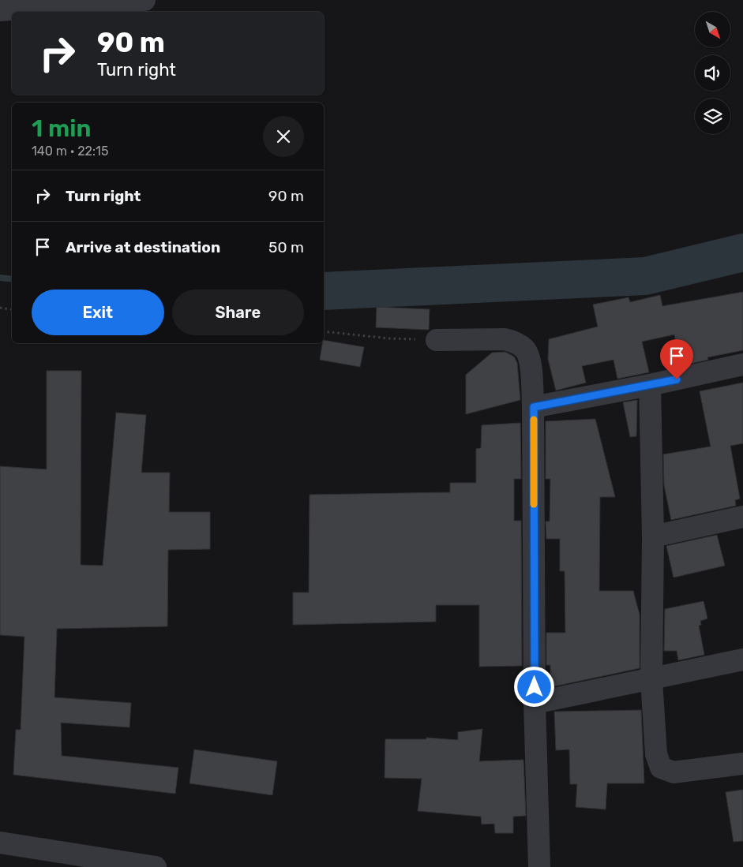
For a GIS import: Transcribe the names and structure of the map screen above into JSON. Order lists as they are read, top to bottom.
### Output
{
  "north": "bottom right",
  "page": {
    "turn": ["90 m", "Turn right"],
    "heading": ["1 min", "140 m · 22:15"],
    "list": [
      {
        "name": "Turn right",
        "value": "90 m"
      },
      {
        "name": "Arrive at destination",
        "value": "50 m"
      }
    ],
    "buttons": ["Exit", "Share"]
  }
}
